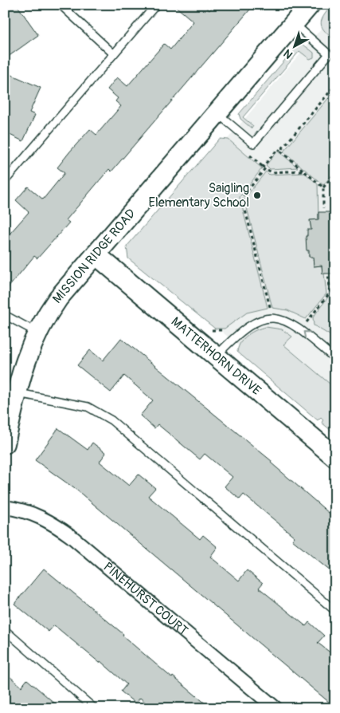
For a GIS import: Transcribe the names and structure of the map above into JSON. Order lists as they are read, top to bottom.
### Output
{
  "streets": {
    "street": ["MISSION RIDGE ROAD", "MATTERHORN DRIVE", "PINEHURST COURT"]
  },
  "crossings": [
    ["MISSION RIDGE ROAD", "MATTERHORN DRIVE"]
  ],
  "places": ["Saigling Elementary School"],
  "north": "bottom left"
}
